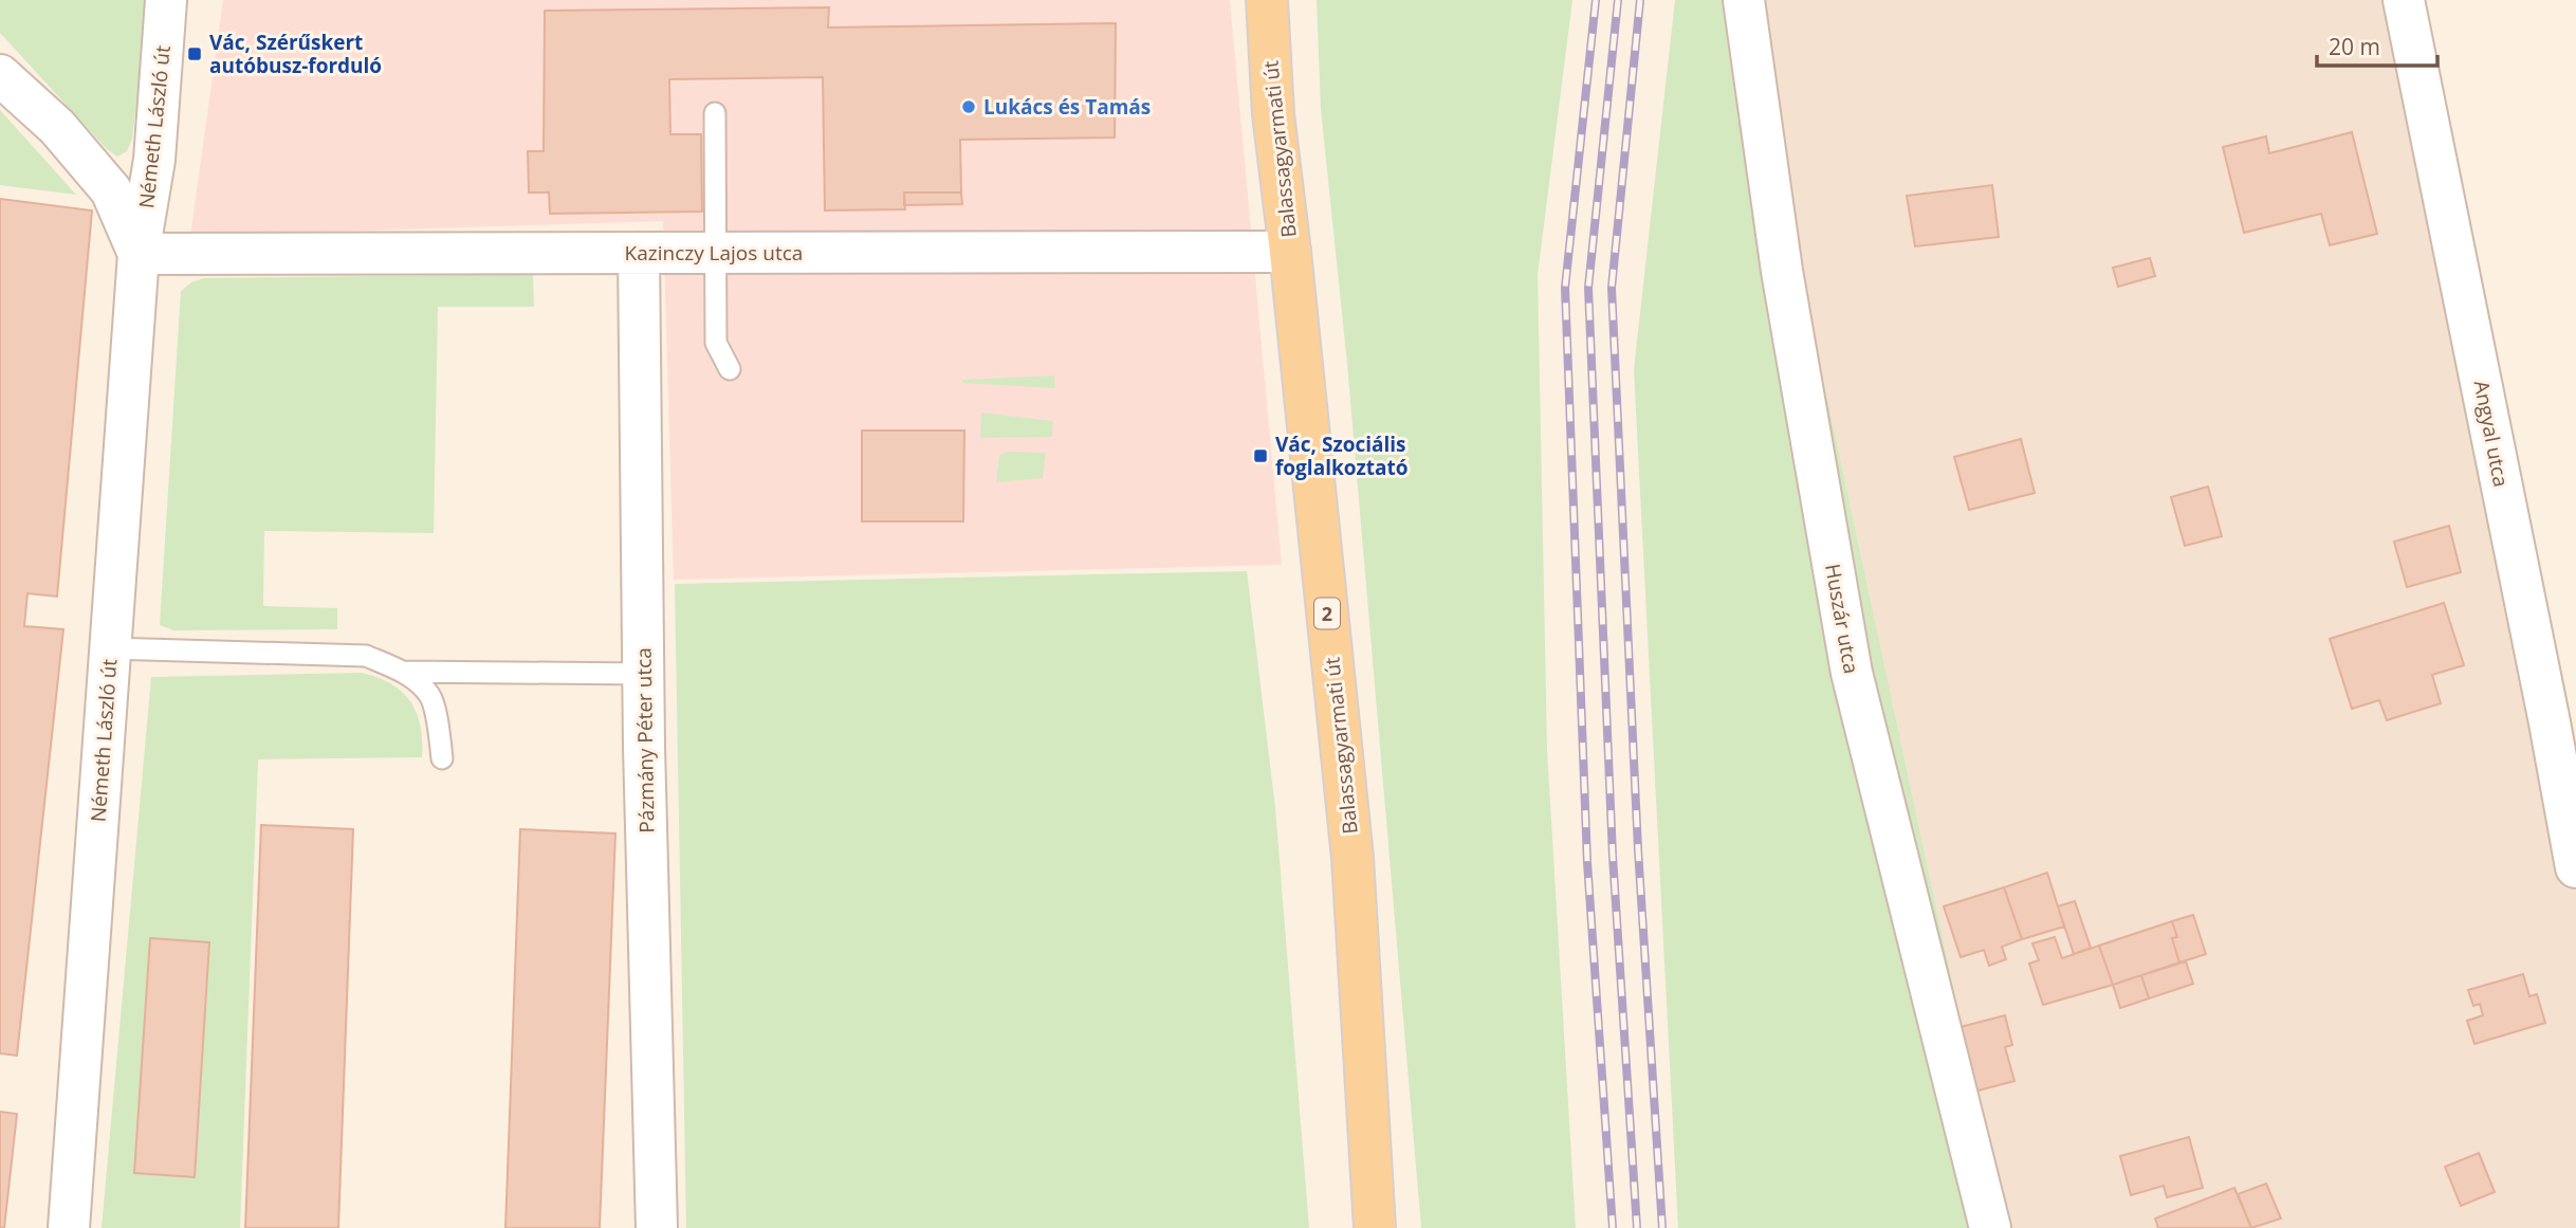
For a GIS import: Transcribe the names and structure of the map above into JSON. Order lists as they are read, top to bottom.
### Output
{
  "streets": {
    "main road": ["Balassagyarmati út", "2"],
    "street": [
      "Németh László út",
      "Kazinczy Lajos utca",
      "Angyal utca",
      "Huszár utca",
      "Pázmány Péter utca"
    ]
  },
  "crossings": [
    ["Németh László út", "Kazinczy Lajos utca"],
    ["Balassagyarmati út", "Kazinczy Lajos utca"],
    ["Kazinczy Lajos utca", "Pázmány Péter utca"]
  ],
  "places": {
    "transit": ["Vác, Szérűskert autóbusz-forduló", "Vác, Szociális foglalkoztató"],
    "other": ["Lukács és Tamás"]
  },
  "scale_bar": "20 m"
}
